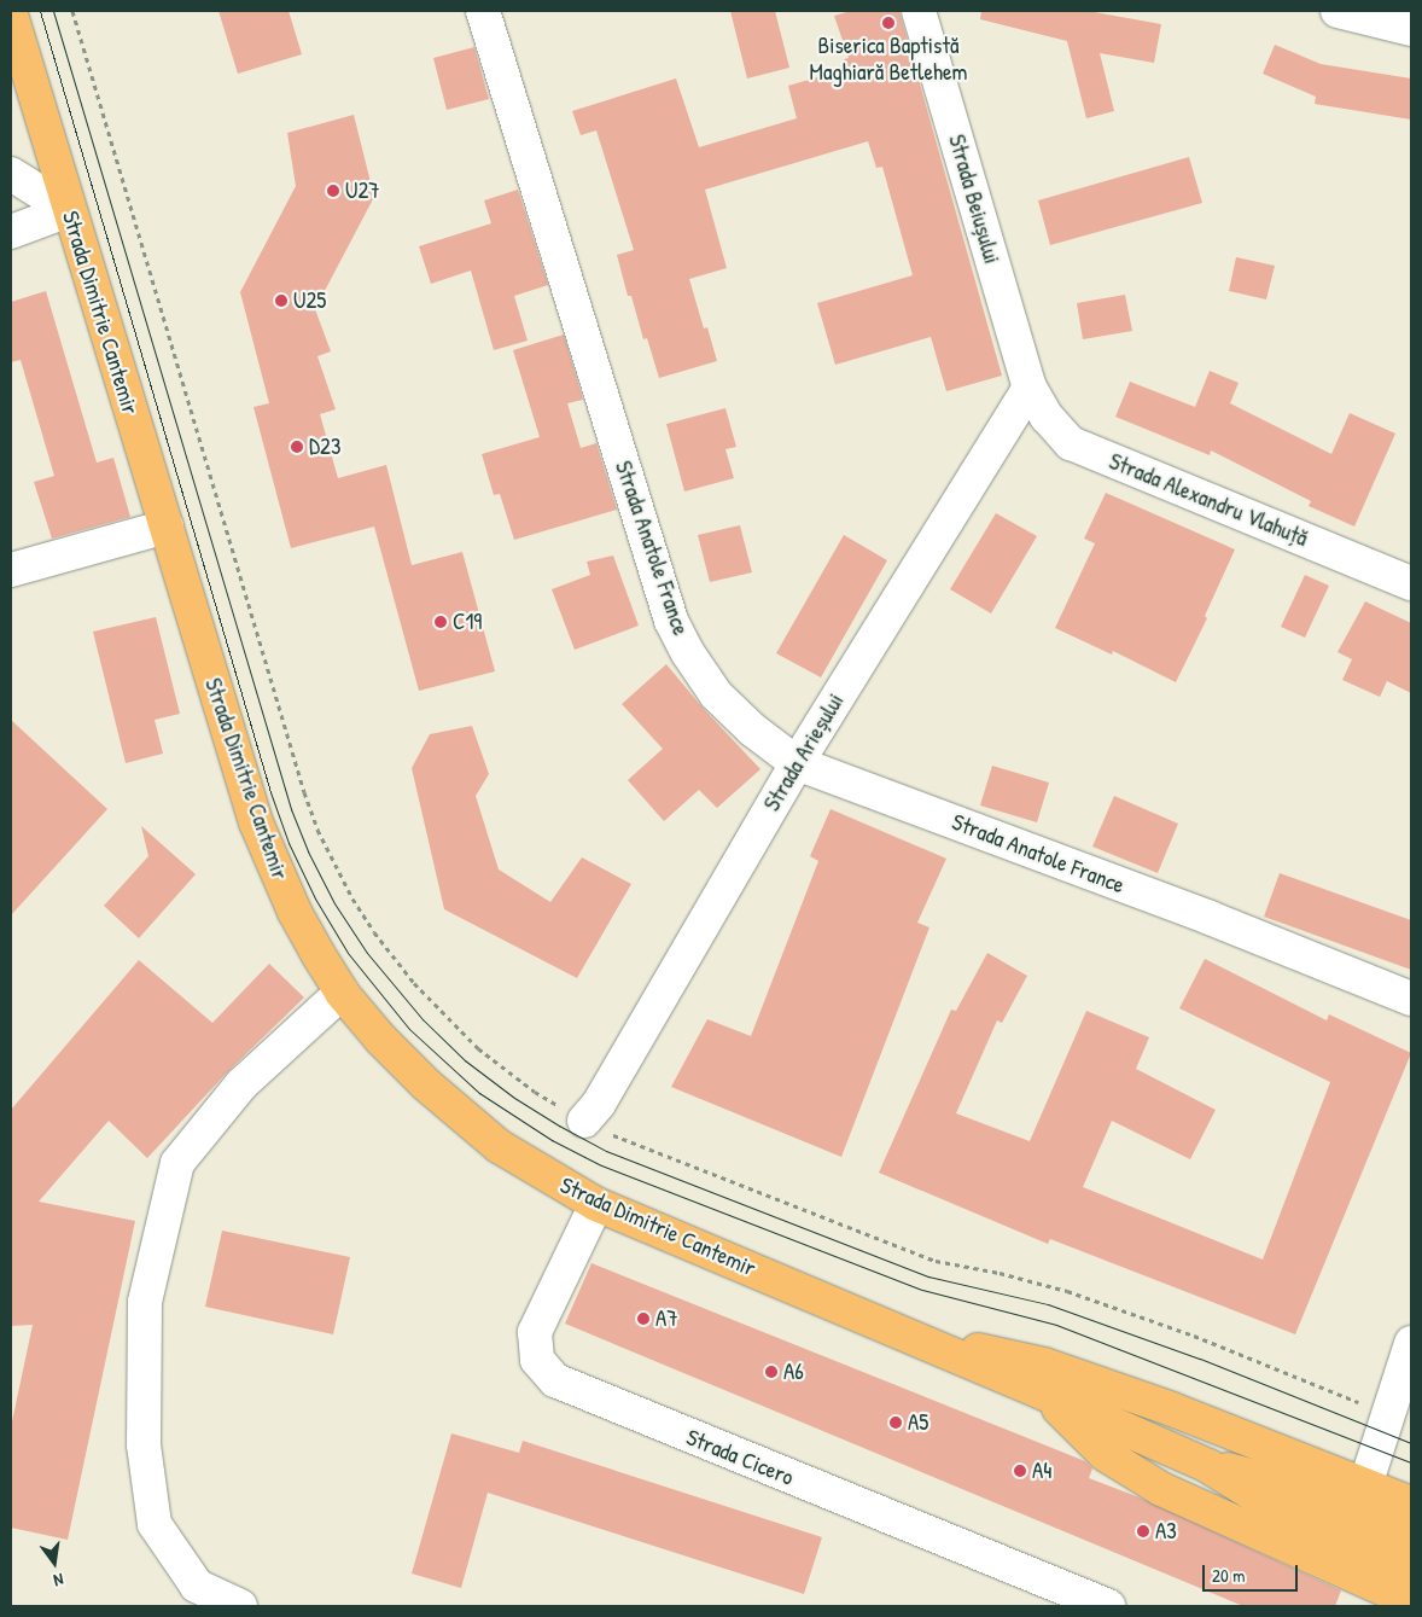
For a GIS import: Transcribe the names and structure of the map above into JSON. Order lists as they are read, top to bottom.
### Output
{
  "streets": {
    "main road": ["Strada Dimitrie Cantemir"],
    "street": [
      "Strada Beiușului",
      "Strada Alexandru Vlahuță",
      "Strada Anatole France",
      "Strada Arieșului",
      "Strada Cicero"
    ]
  },
  "crossings": [
    ["Strada Beiușului", "Strada Alexandru Vlahuță"],
    ["Strada Beiușului", "Strada Arieșului"],
    ["Strada Dimitrie Cantemir", "Strada Cicero"],
    ["Strada Alexandru Vlahuță", "Strada Arieșului"],
    ["Strada Anatole France", "Strada Arieșului"]
  ],
  "places": [
    "Biserica Baptistă Maghiară Betlehem",
    "U27",
    "U25",
    "D23",
    "C19",
    "A7",
    "A6",
    "A5",
    "A4",
    "A3"
  ],
  "scale_bar": "20 m",
  "north": "bottom"
}
